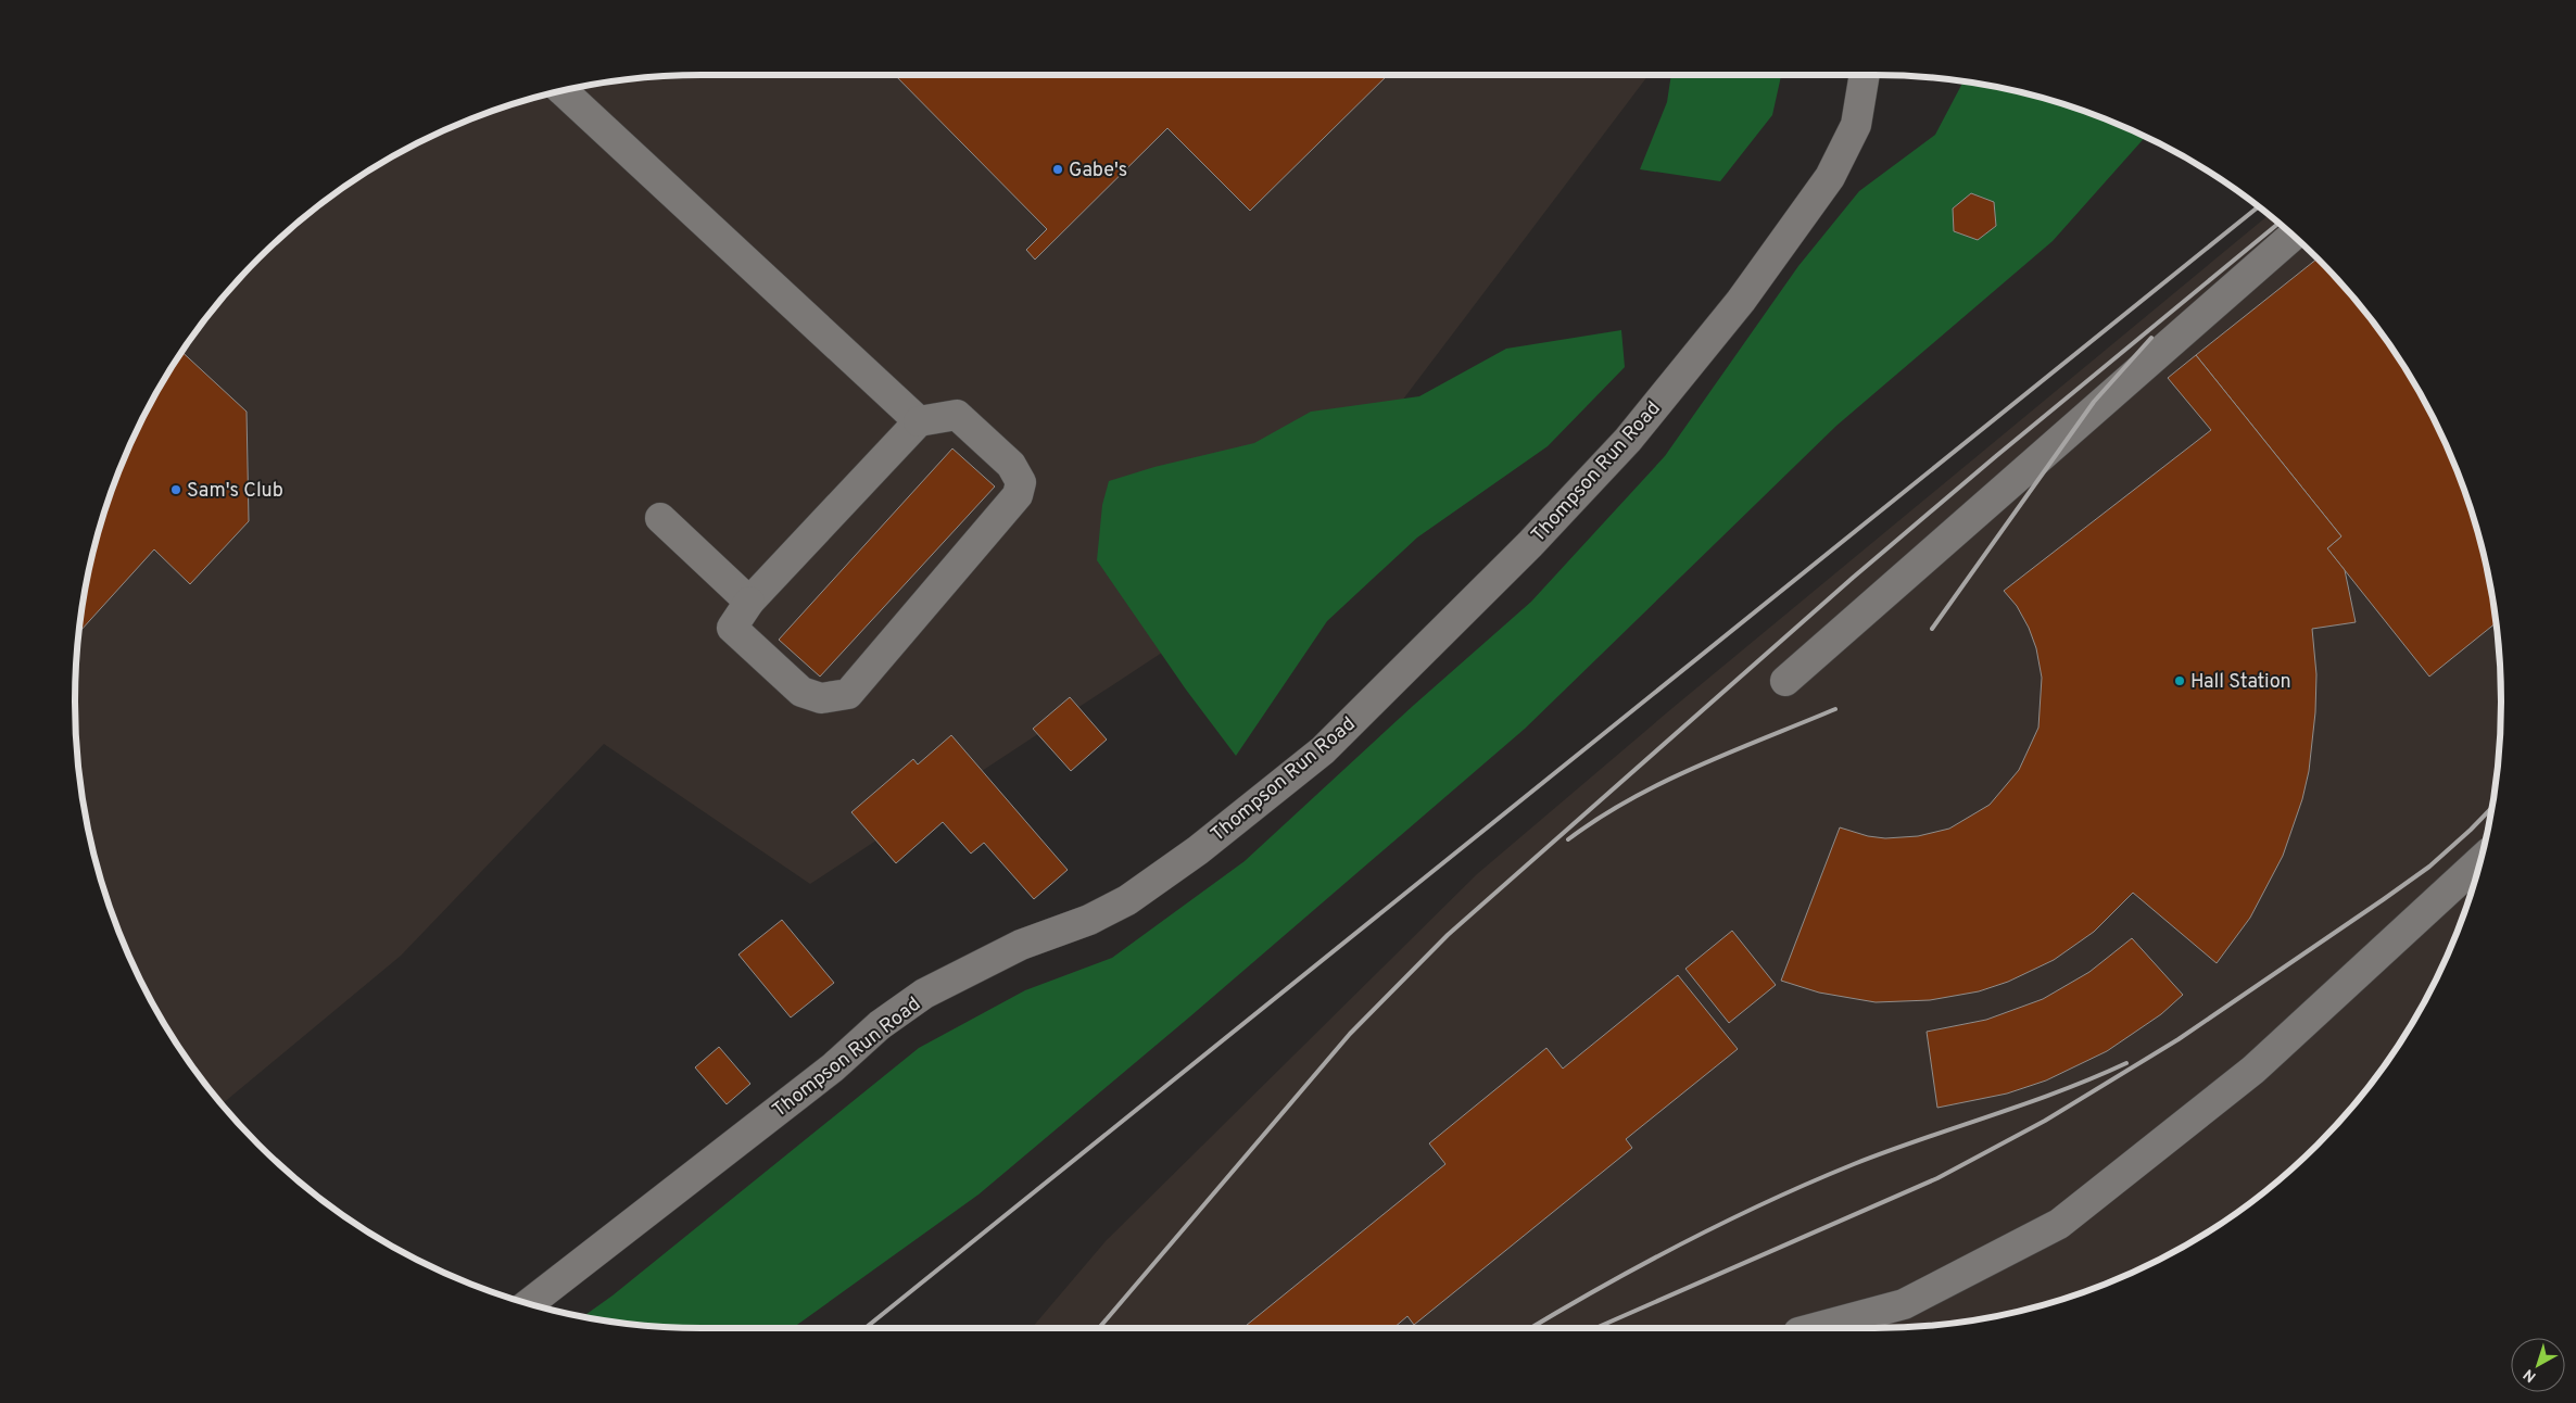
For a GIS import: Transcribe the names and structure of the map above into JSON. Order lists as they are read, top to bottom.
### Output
{
  "streets": {
    "street": ["Thompson Run Road"]
  },
  "places": ["Gabe's", "Sam's Club", "Hall Station"],
  "north": "bottom left"
}
